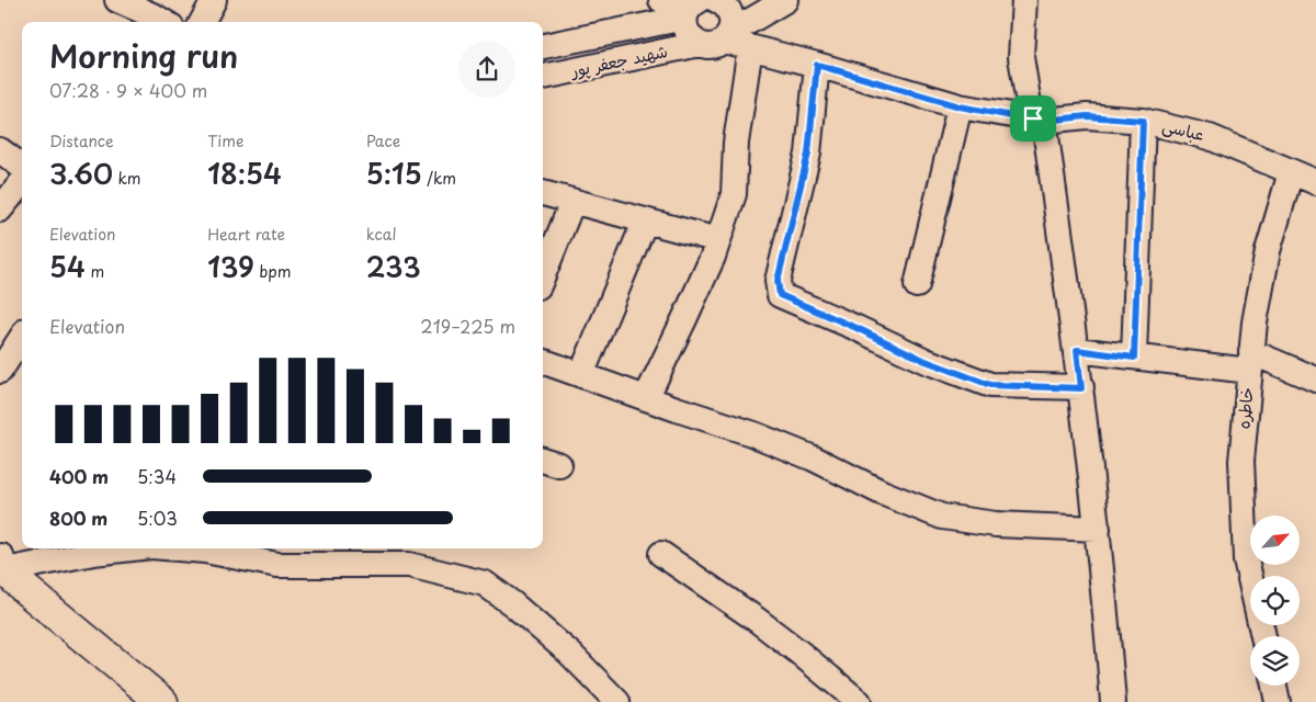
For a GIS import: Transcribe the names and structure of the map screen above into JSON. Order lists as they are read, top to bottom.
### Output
{
  "streets": {
    "street": ["شهید جعفر پور", "عباسی", "خاطره"]
  },
  "crossings": [
    ["شهید جعفر پور", "عباسی"],
    ["عباسی", "خاطره"]
  ],
  "north": "top right",
  "page": {
    "heading": ["Morning run", "07:28 · 9 × 400 m"],
    "stats": [
      ["Distance", "3.60 km"],
      ["Time", "18:54"],
      ["Pace", "5:15 /km"],
      ["Elevation", "54 m"],
      ["Heart rate", "139 bpm"],
      ["kcal", "233"]
    ],
    "chart": ["Elevation", "219–225 m"],
    "list": [
      {
        "name": "400 m",
        "note": "5:34"
      },
      {
        "name": "800 m",
        "note": "5:03"
      }
    ]
  }
}
